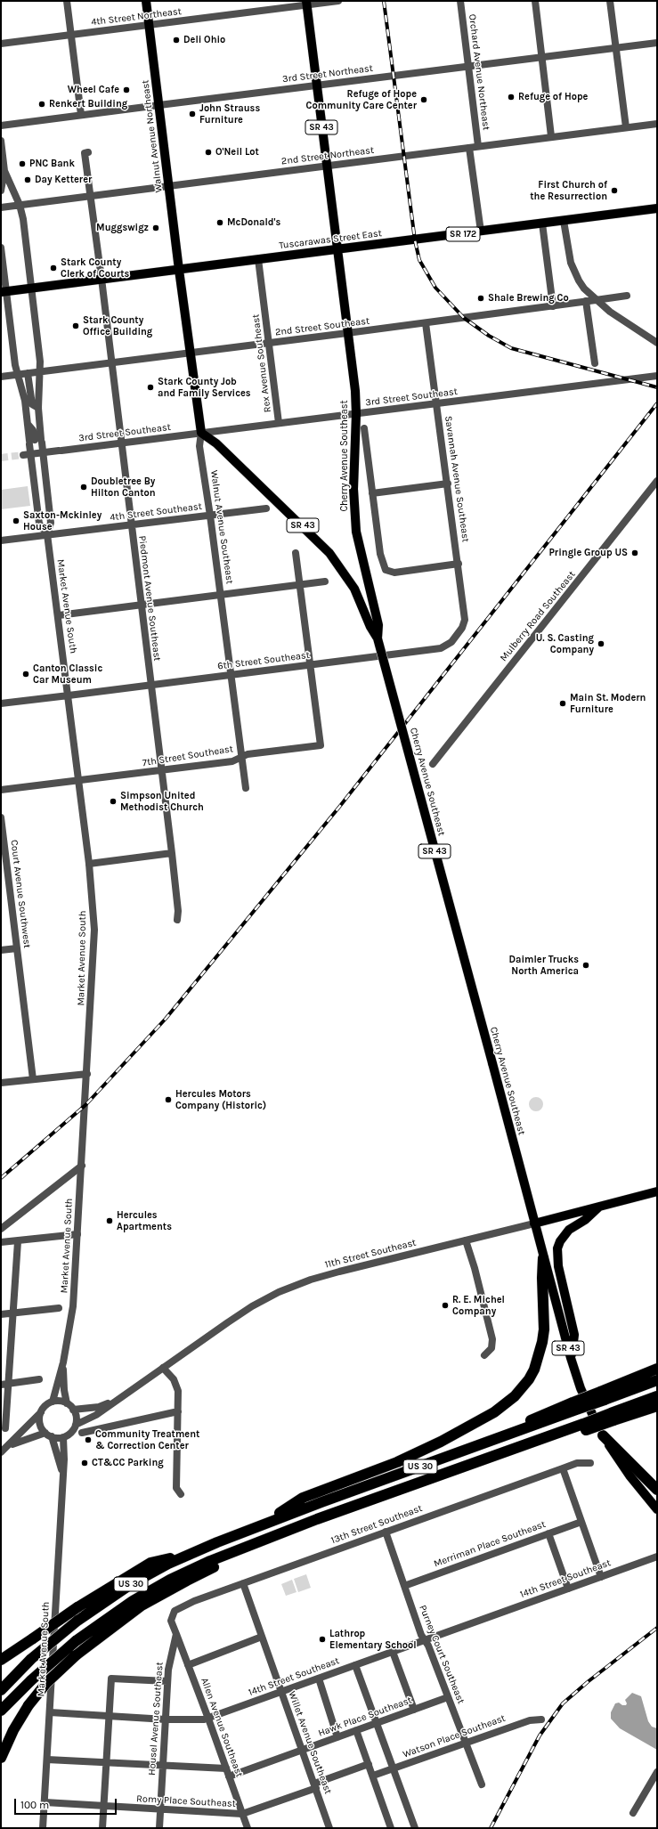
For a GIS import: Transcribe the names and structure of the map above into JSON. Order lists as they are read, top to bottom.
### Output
{
  "streets": {
    "highway": ["US 30"],
    "main road": [
      "SR 43",
      "Walnut Avenue Northeast",
      "SR 172",
      "Tuscarawas Street East",
      "Cherry Avenue Southeast",
      "Walnut Avenue Southeast",
      "11th Street Southeast"
    ],
    "street": [
      "4th Street Northeast",
      "Orchard Avenue Northeast",
      "3rd Street Northeast",
      "2nd Street Northeast",
      "2nd Street Southeast",
      "Rex Avenue Southeast",
      "3rd Street Southeast",
      "Savannah Avenue Southeast",
      "4th Street Southeast",
      "Piedmont Avenue Southeast",
      "Market Avenue South",
      "Mulberry Road Southeast",
      "6th Street Southeast",
      "7th Street Southeast",
      "Court Avenue Southwest",
      "13th Street Southeast",
      "Merriman Place Southeast",
      "14th Street Southeast",
      "Purney Court Southeast",
      "Hawk Place Southeast",
      "Housel Avenue Southeast",
      "Allen Avenue Southeast",
      "Watson Place Southeast",
      "Willet Avenue Southeast",
      "Romy Place Southeast"
    ]
  },
  "crossings": [
    ["4th Street Northeast", "SR 43"],
    ["4th Street Northeast", "Walnut Avenue Northeast"],
    ["Orchard Avenue Northeast", "3rd Street Northeast"],
    ["Orchard Avenue Northeast", "2nd Street Northeast"],
    ["3rd Street Northeast", "SR 43"],
    ["3rd Street Northeast", "Walnut Avenue Northeast"],
    ["SR 43", "2nd Street Northeast"],
    ["SR 43", "Tuscarawas Street East"],
    ["SR 43", "Cherry Avenue Southeast"],
    ["Walnut Avenue Northeast", "2nd Street Northeast"],
    ["Walnut Avenue Northeast", "Tuscarawas Street East"],
    ["Walnut Avenue Northeast", "Walnut Avenue Southeast"],
    ["2nd Street Northeast", "Piedmont Avenue Southeast"],
    ["2nd Street Northeast", "Market Avenue South"],
    ["Tuscarawas Street East", "Rex Avenue Southeast"],
    ["Tuscarawas Street East", "Cherry Avenue Southeast"],
    ["Tuscarawas Street East", "Walnut Avenue Southeast"],
    ["Tuscarawas Street East", "Piedmont Avenue Southeast"],
    ["Tuscarawas Street East", "Market Avenue South"],
    ["2nd Street Southeast", "Rex Avenue Southeast"],
    ["2nd Street Southeast", "Cherry Avenue Southeast"],
    ["2nd Street Southeast", "Savannah Avenue Southeast"],
    ["2nd Street Southeast", "Walnut Avenue Southeast"],
    ["2nd Street Southeast", "Piedmont Avenue Southeast"],
    ["2nd Street Southeast", "Market Avenue South"],
    ["Rex Avenue Southeast", "3rd Street Southeast"],
    ["3rd Street Southeast", "Cherry Avenue Southeast"],
    ["3rd Street Southeast", "Savannah Avenue Southeast"],
    ["3rd Street Southeast", "Walnut Avenue Southeast"],
    ["3rd Street Southeast", "Piedmont Avenue Southeast"],
    ["3rd Street Southeast", "Market Avenue South"],
    ["Cherry Avenue Southeast", "Savannah Avenue Southeast"],
    ["Cherry Avenue Southeast", "Walnut Avenue Southeast"],
    ["Cherry Avenue Southeast", "11th Street Southeast"],
    ["Savannah Avenue Southeast", "6th Street Southeast"],
    ["4th Street Southeast", "Walnut Avenue Southeast"],
    ["4th Street Southeast", "Piedmont Avenue Southeast"],
    ["4th Street Southeast", "Market Avenue South"],
    ["Walnut Avenue Southeast", "6th Street Southeast"],
    ["Walnut Avenue Southeast", "7th Street Southeast"],
    ["Piedmont Avenue Southeast", "6th Street Southeast"],
    ["Piedmont Avenue Southeast", "7th Street Southeast"],
    ["Market Avenue South", "6th Street Southeast"],
    ["Market Avenue South", "7th Street Southeast"],
    ["Market Avenue South", "11th Street Southeast"],
    ["Market Avenue South", "14th Street Southeast"],
    ["Market Avenue South", "Romy Place Southeast"],
    ["6th Street Southeast", "7th Street Southeast"],
    ["13th Street Southeast", "Purney Court Southeast"],
    ["13th Street Southeast", "Housel Avenue Southeast"],
    ["13th Street Southeast", "Willet Avenue Southeast"],
    ["Merriman Place Southeast", "Purney Court Southeast"],
    ["14th Street Southeast", "Purney Court Southeast"],
    ["14th Street Southeast", "Housel Avenue Southeast"],
    ["14th Street Southeast", "Allen Avenue Southeast"],
    ["14th Street Southeast", "Willet Avenue Southeast"],
    ["Purney Court Southeast", "Hawk Place Southeast"],
    ["Purney Court Southeast", "Watson Place Southeast"],
    ["Hawk Place Southeast", "Allen Avenue Southeast"],
    ["Hawk Place Southeast", "Willet Avenue Southeast"],
    ["Housel Avenue Southeast", "Allen Avenue Southeast"],
    ["Housel Avenue Southeast", "Romy Place Southeast"],
    ["Allen Avenue Southeast", "Romy Place Southeast"]
  ],
  "places": [
    "Deli Ohio",
    "Wheel Cafe",
    "Refuge of Hope",
    "Refuge of Hope Community Care Center",
    "Renkert Building",
    "John Strauss Furniture",
    "O'Neil Lot",
    "PNC Bank",
    "Day Ketterer",
    "First Church of the Resurrection",
    "McDonald's",
    "Muggswigz",
    "Stark County Clerk of Courts",
    "Shale Brewing Co",
    "Stark County Office Building",
    "Stark County Job and Family Services",
    "Doubletree By Hilton Canton",
    "Saxton-Mckinley House",
    "Pringle Group US",
    "U. S. Casting Company",
    "Canton Classic Car Museum",
    "Main St. Modern Furniture",
    "Simpson United Methodist Church",
    "Daimler Trucks North America",
    "Hercules Motors Company (Historic)",
    "Hercules Apartments",
    "R. E. Michel Company",
    "Community Treatment & Correction Center",
    "CT&CC Parking",
    "Lathrop Elementary School"
  ],
  "scale_bar": "100 m"
}
